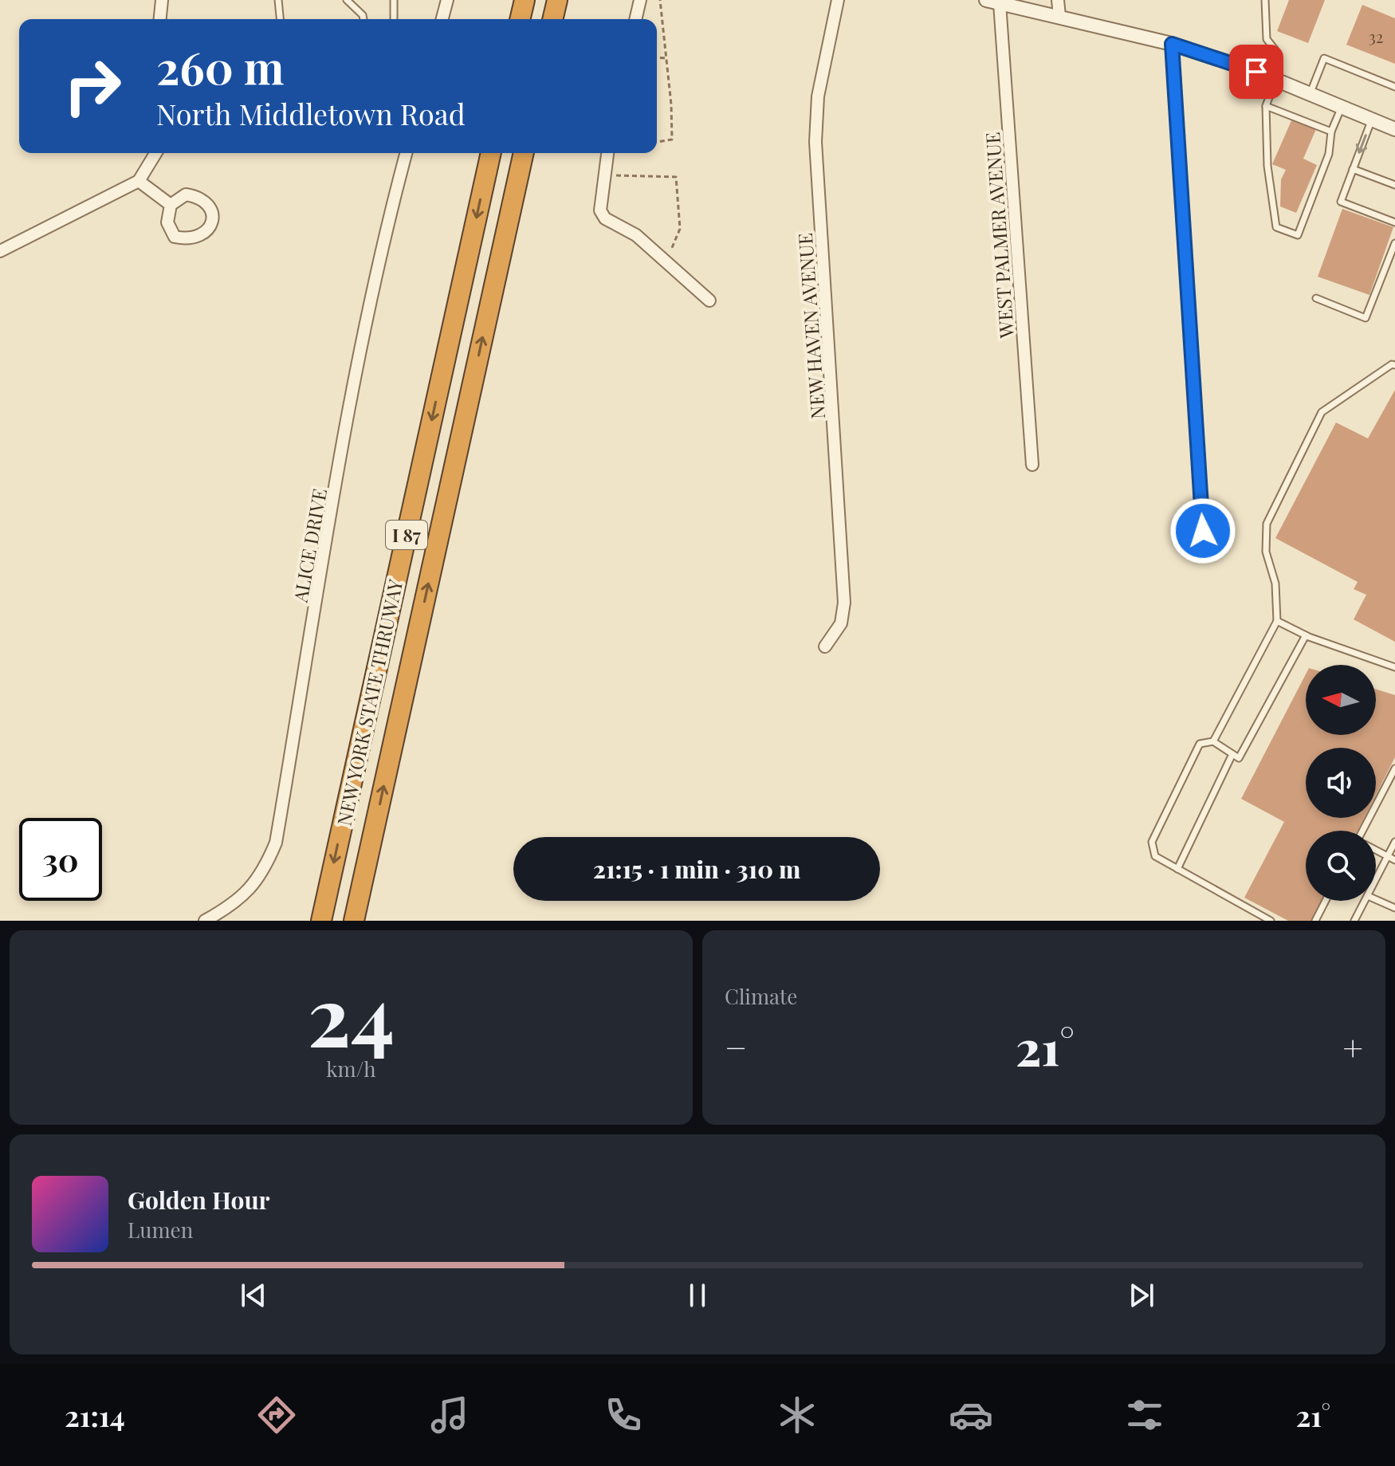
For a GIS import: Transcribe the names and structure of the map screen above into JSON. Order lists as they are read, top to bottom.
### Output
{
  "streets": {
    "highway": ["I 87", "NEW YORK STATE THRUWAY"],
    "street": ["WEST PALMER AVENUE", "NEW HAVEN AVENUE", "ALICE DRIVE"]
  },
  "house_numbers": ["32"],
  "north": "left",
  "page": {
    "turn": ["260 m", "North Middletown Road"],
    "limit": "30",
    "trip": "21:15 · 1 min · 310 m",
    "tile": [
      ["24", "km/h"],
      "Climate"
    ],
    "heat": ["−", "21°", "+"],
    "song": ["Golden Hour", "Lumen"],
    "tabs": ["21:14", "21°"]
  }
}
